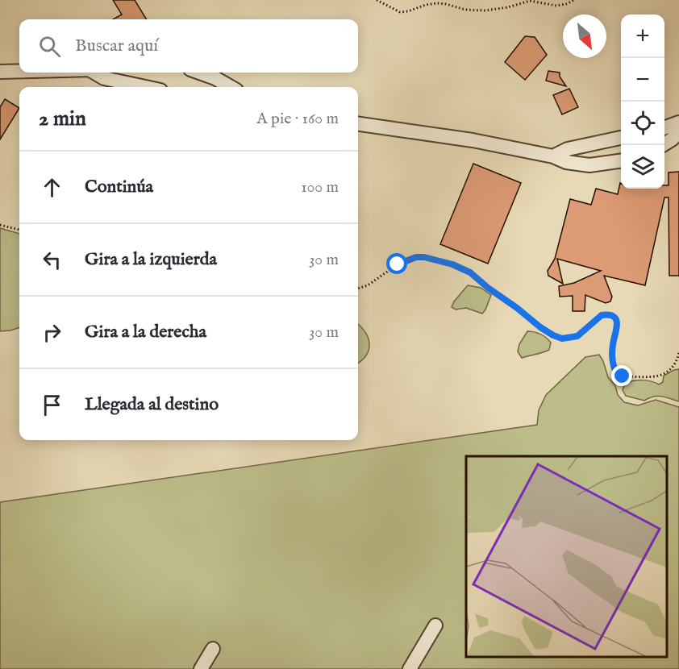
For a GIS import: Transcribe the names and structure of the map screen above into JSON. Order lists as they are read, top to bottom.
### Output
{
  "north": "bottom right",
  "page": {
    "map_buttons": ["+", "−"],
    "search": "Buscar aquí",
    "heading": ["2 min", "A pie · 160 m"],
    "list": [
      ["Continúa", "100 m"],
      ["Gira a la izquierda", "30 m"],
      ["Gira a la derecha", "30 m"],
      "Llegada al destino"
    ]
  }
}
